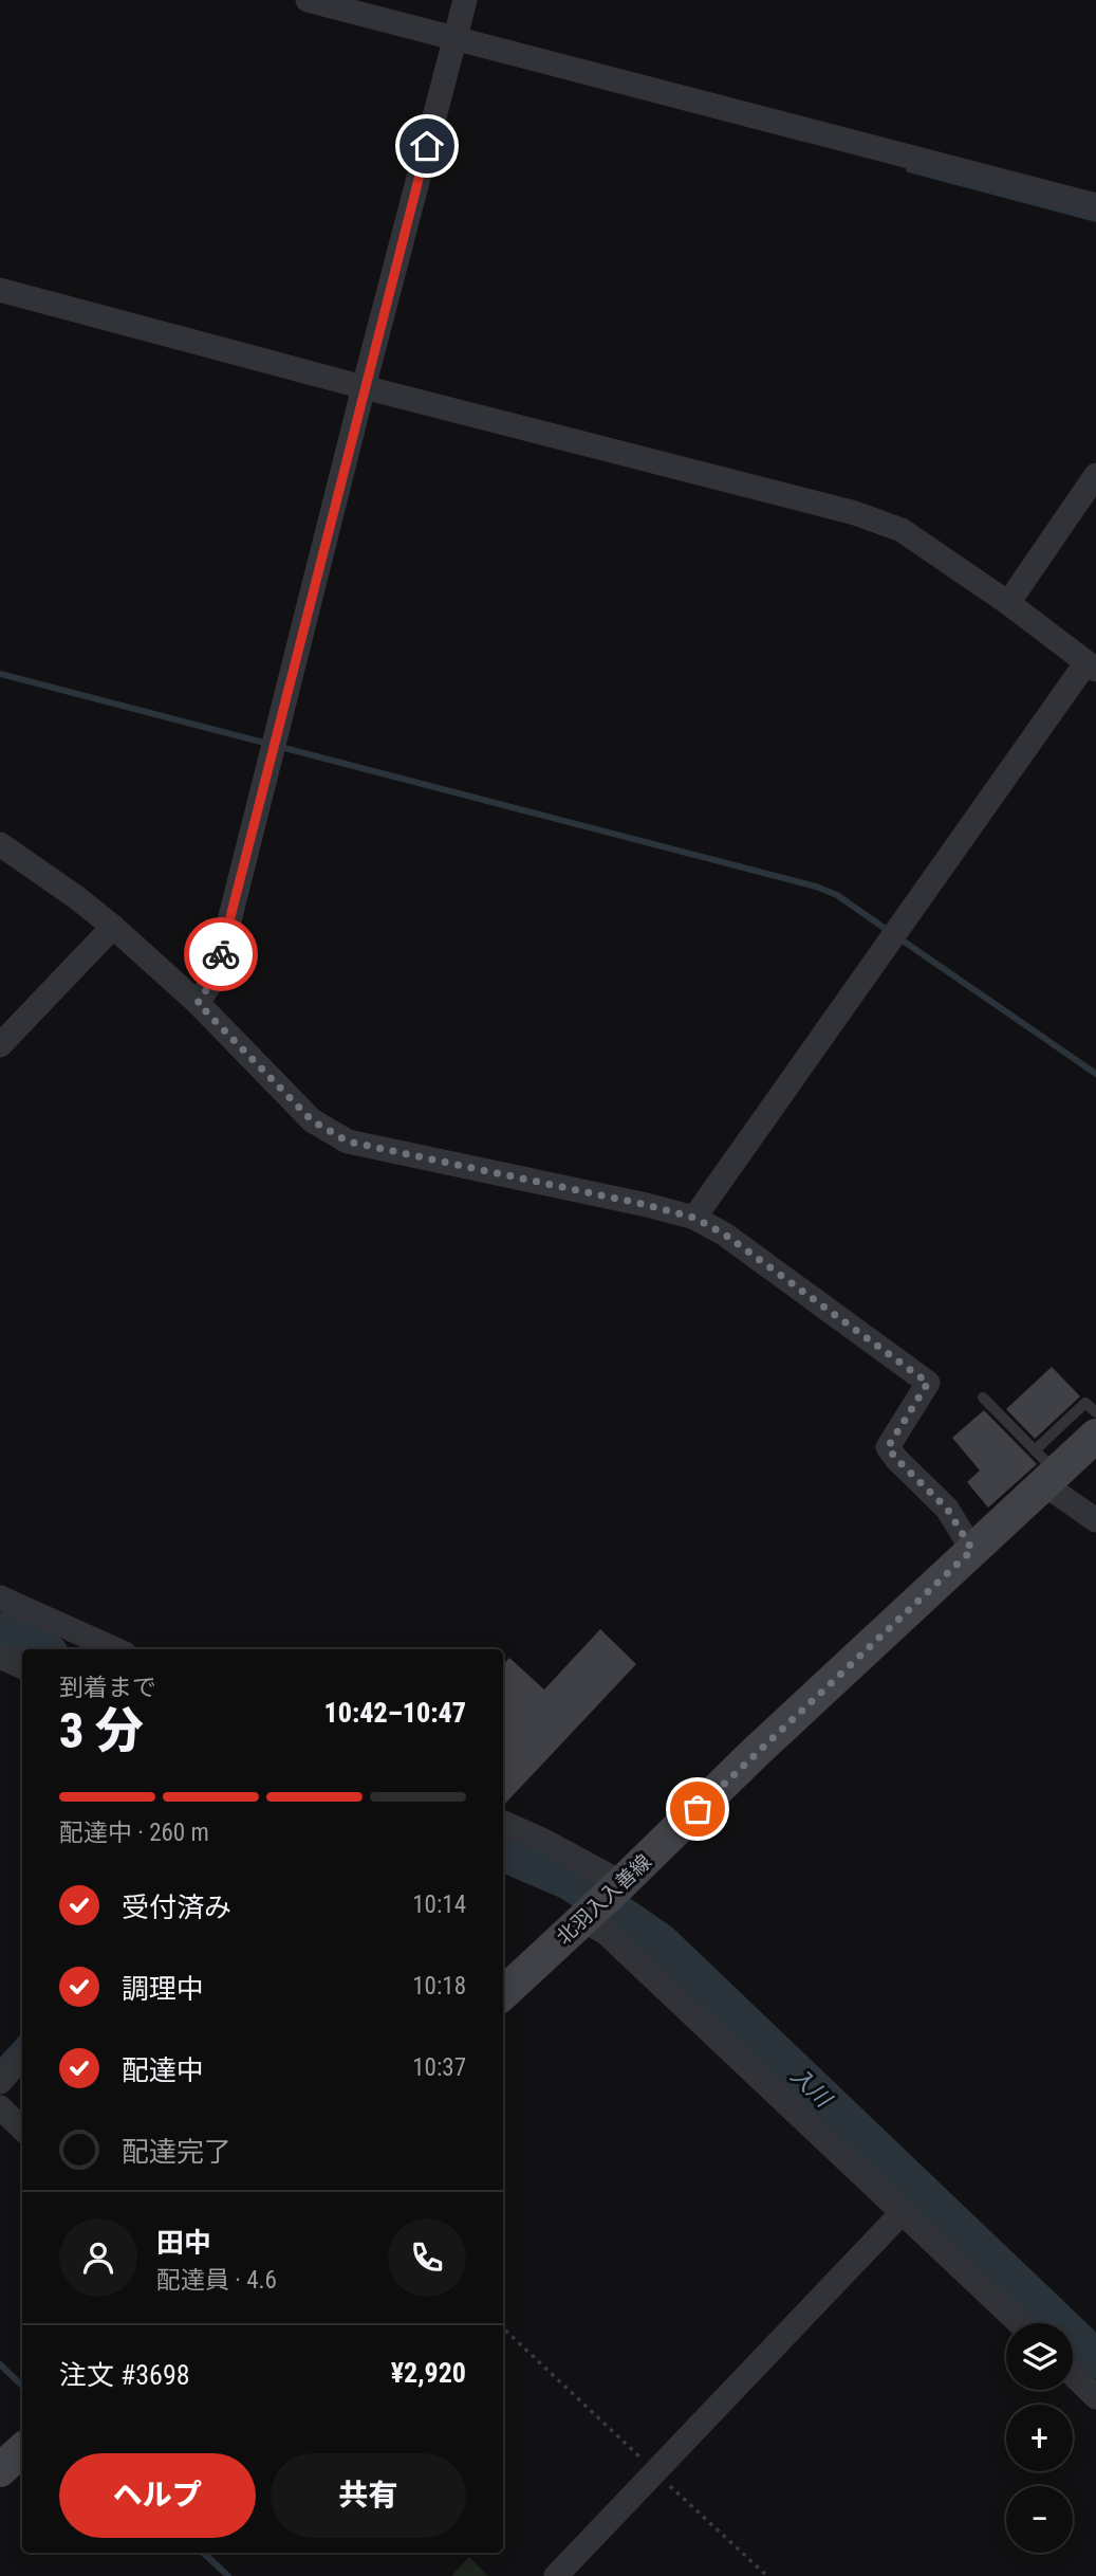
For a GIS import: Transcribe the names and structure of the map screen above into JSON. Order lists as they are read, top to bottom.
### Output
{
  "streets": {
    "main road": ["北羽入入善線"]
  },
  "water": ["入川"],
  "page": {
    "heading": ["3 分", "到着まで", "10:42–10:47"],
    "panel": [
      "田中",
      "配達員 · 4.6",
      "注文 #3698",
      "¥2,920"
    ],
    "bar": "配達中 · 260 m",
    "list": [
      ["受付済み", "10:14"],
      ["調理中", "10:18"],
      ["配達中", "10:37"],
      "配達完了"
    ],
    "map_buttons": ["+", "−"],
    "buttons": ["ヘルプ", "共有"]
  }
}
